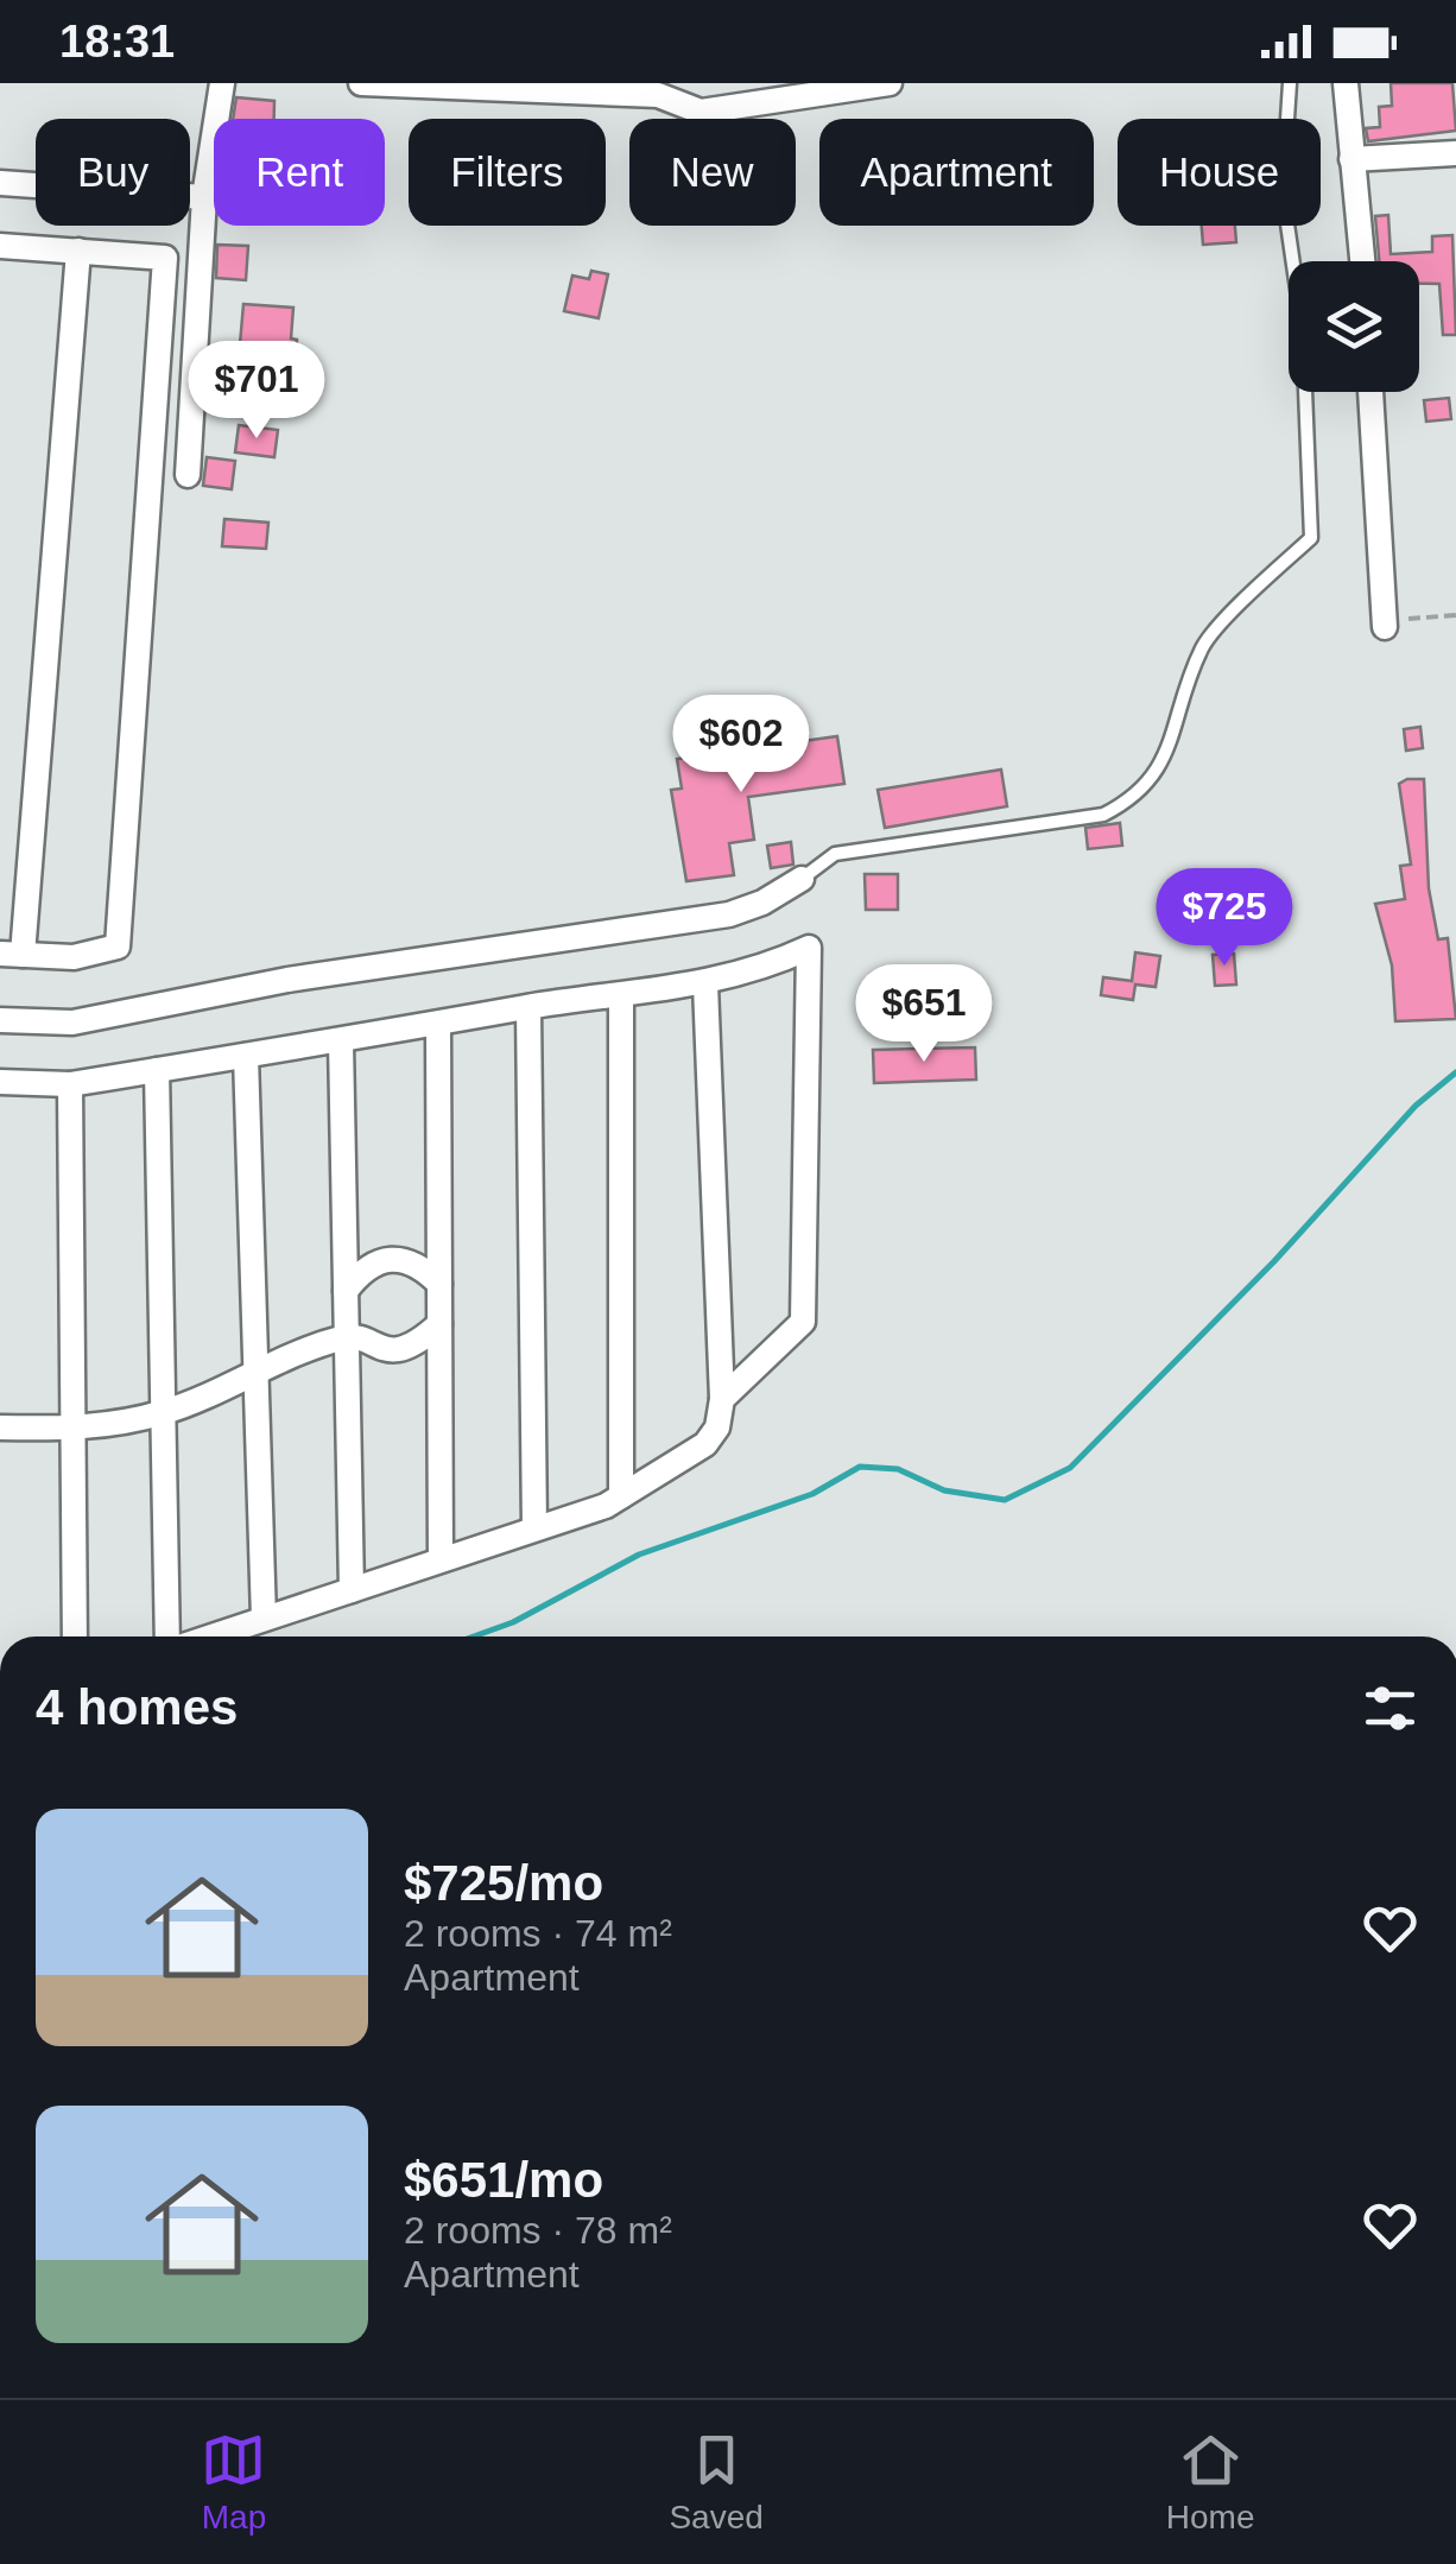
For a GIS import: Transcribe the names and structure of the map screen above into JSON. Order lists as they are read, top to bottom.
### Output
{
  "page": {
    "status": "18:31",
    "chip": [
      "Buy",
      "Rent",
      "Filters",
      "New",
      "Apartment",
      "House"
    ],
    "price": [
      "$701",
      "$602",
      "$725",
      "$651"
    ],
    "heading": "4 homes",
    "list": [
      {
        "name": "$725/mo",
        "note": "2 rooms · 74 m² · Apartment"
      },
      {
        "name": "$651/mo",
        "note": "2 rooms · 78 m² · Apartment"
      }
    ],
    "tabs": ["Map", "Saved", "Home"]
  }
}
